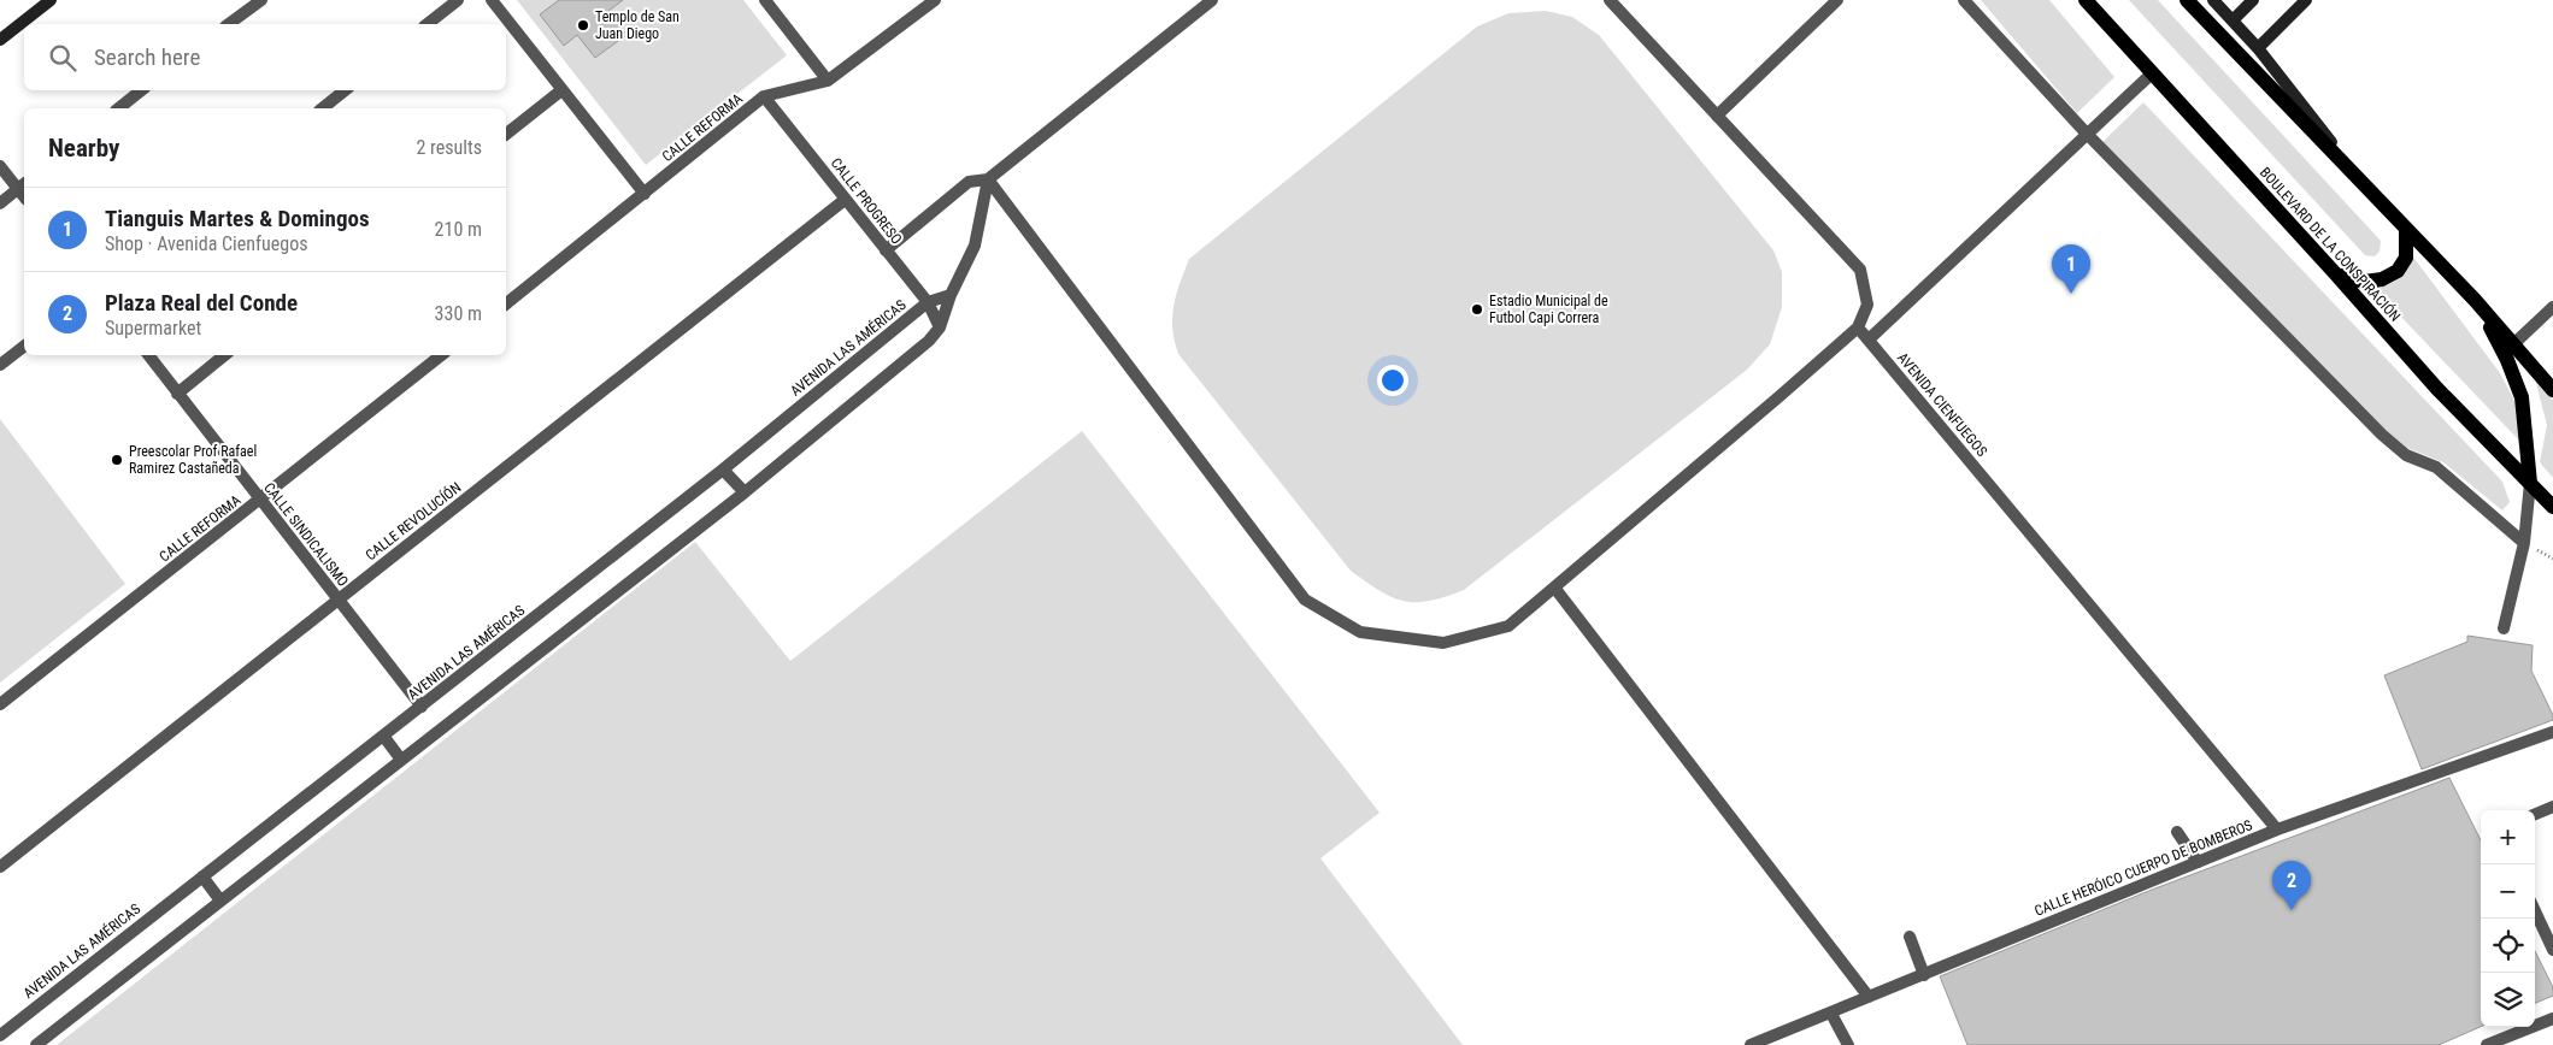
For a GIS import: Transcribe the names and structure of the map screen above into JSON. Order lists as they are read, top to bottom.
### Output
{
  "streets": {
    "main road": ["BOULEVARD DE LA CONSPIRACIÓN"],
    "street": [
      "CALLE REFORMA",
      "CALLE PROGRESO",
      "AVENIDA LAS AMÉRICAS",
      "AVENIDA CIENFUEGOS",
      "CALLE REVOLUCÍÓN",
      "CALLE SINDICALISMO",
      "CALLE HERÓICO CUERPO DE BOMBEROS"
    ]
  },
  "crossings": [
    ["CALLE REFORMA", "CALLE PROGRESO"],
    ["CALLE REFORMA", "CALLE SINDICALISMO"],
    ["CALLE PROGRESO", "AVENIDA LAS AMÉRICAS"],
    ["CALLE PROGRESO", "CALLE REVOLUCÍÓN"],
    ["AVENIDA LAS AMÉRICAS", "CALLE SINDICALISMO"],
    ["AVENIDA CIENFUEGOS", "CALLE HERÓICO CUERPO DE BOMBEROS"],
    ["CALLE REVOLUCÍÓN", "CALLE SINDICALISMO"]
  ],
  "places": ["Templo de San Juan Diego", "Estadio Municipal de Futbol Capi Correra", "Preescolar Prof Rafael Ramirez Castañeda"],
  "page": {
    "search": "Search here",
    "heading": ["Nearby", "2 results"],
    "list": [
      {
        "mark": "1",
        "name": "Tianguis Martes & Domingos",
        "note": "Shop · Avenida Cienfuegos",
        "value": "210 m"
      },
      {
        "mark": "2",
        "name": "Plaza Real del Conde",
        "note": "Supermarket",
        "value": "330 m"
      }
    ],
    "pins": ["1", "2"],
    "map_buttons": ["+", "−"]
  }
}
